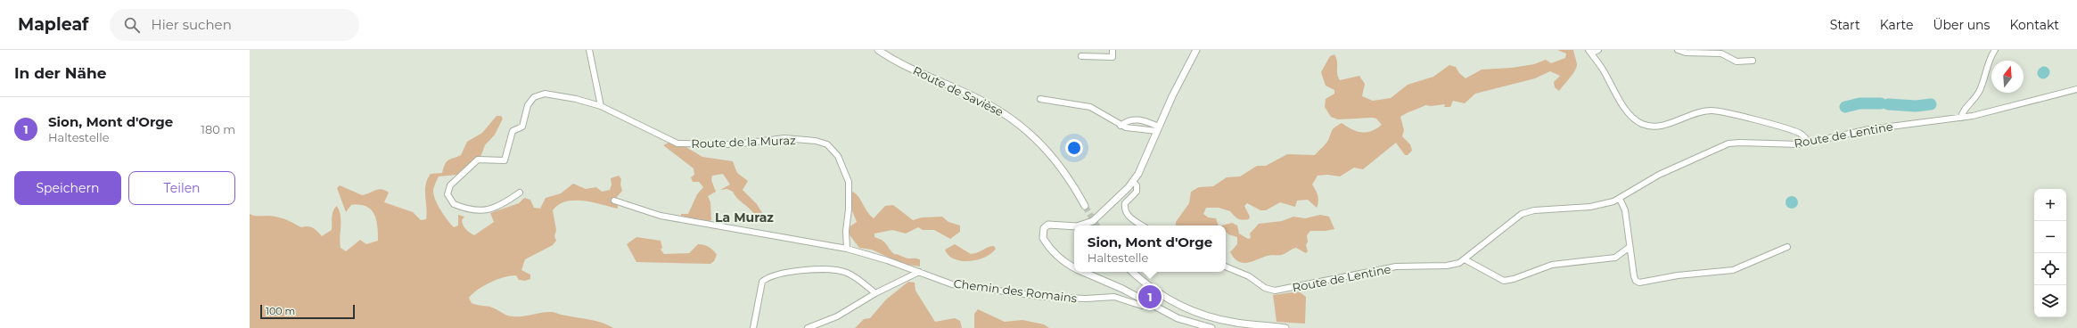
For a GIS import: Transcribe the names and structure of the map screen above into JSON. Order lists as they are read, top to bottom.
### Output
{
  "streets": {
    "street": [
      "Route de Savièse",
      "Route de Lentine",
      "Route de la Muraz",
      "Chemin des Romains"
    ]
  },
  "crossings": [
    ["Route de la Muraz", "Chemin des Romains"]
  ],
  "districts": ["La Muraz"],
  "scale_bar": "100 m",
  "north": "top",
  "page": {
    "header": "Mapleaf",
    "search": "Hier suchen",
    "nav": [
      "Start",
      "Karte",
      "Über uns",
      "Kontakt"
    ],
    "heading": "In der Nähe",
    "list": [
      {
        "mark": "1",
        "name": "Sion, Mont d'Orge",
        "note": "Haltestelle",
        "value": "180 m"
      }
    ],
    "buttons": ["Speichern", "Teilen"],
    "map_buttons": ["+", "−"],
    "popup": ["Sion, Mont d'Orge", "Haltestelle"],
    "pins": "1",
    "scale": "100 m"
  }
}
